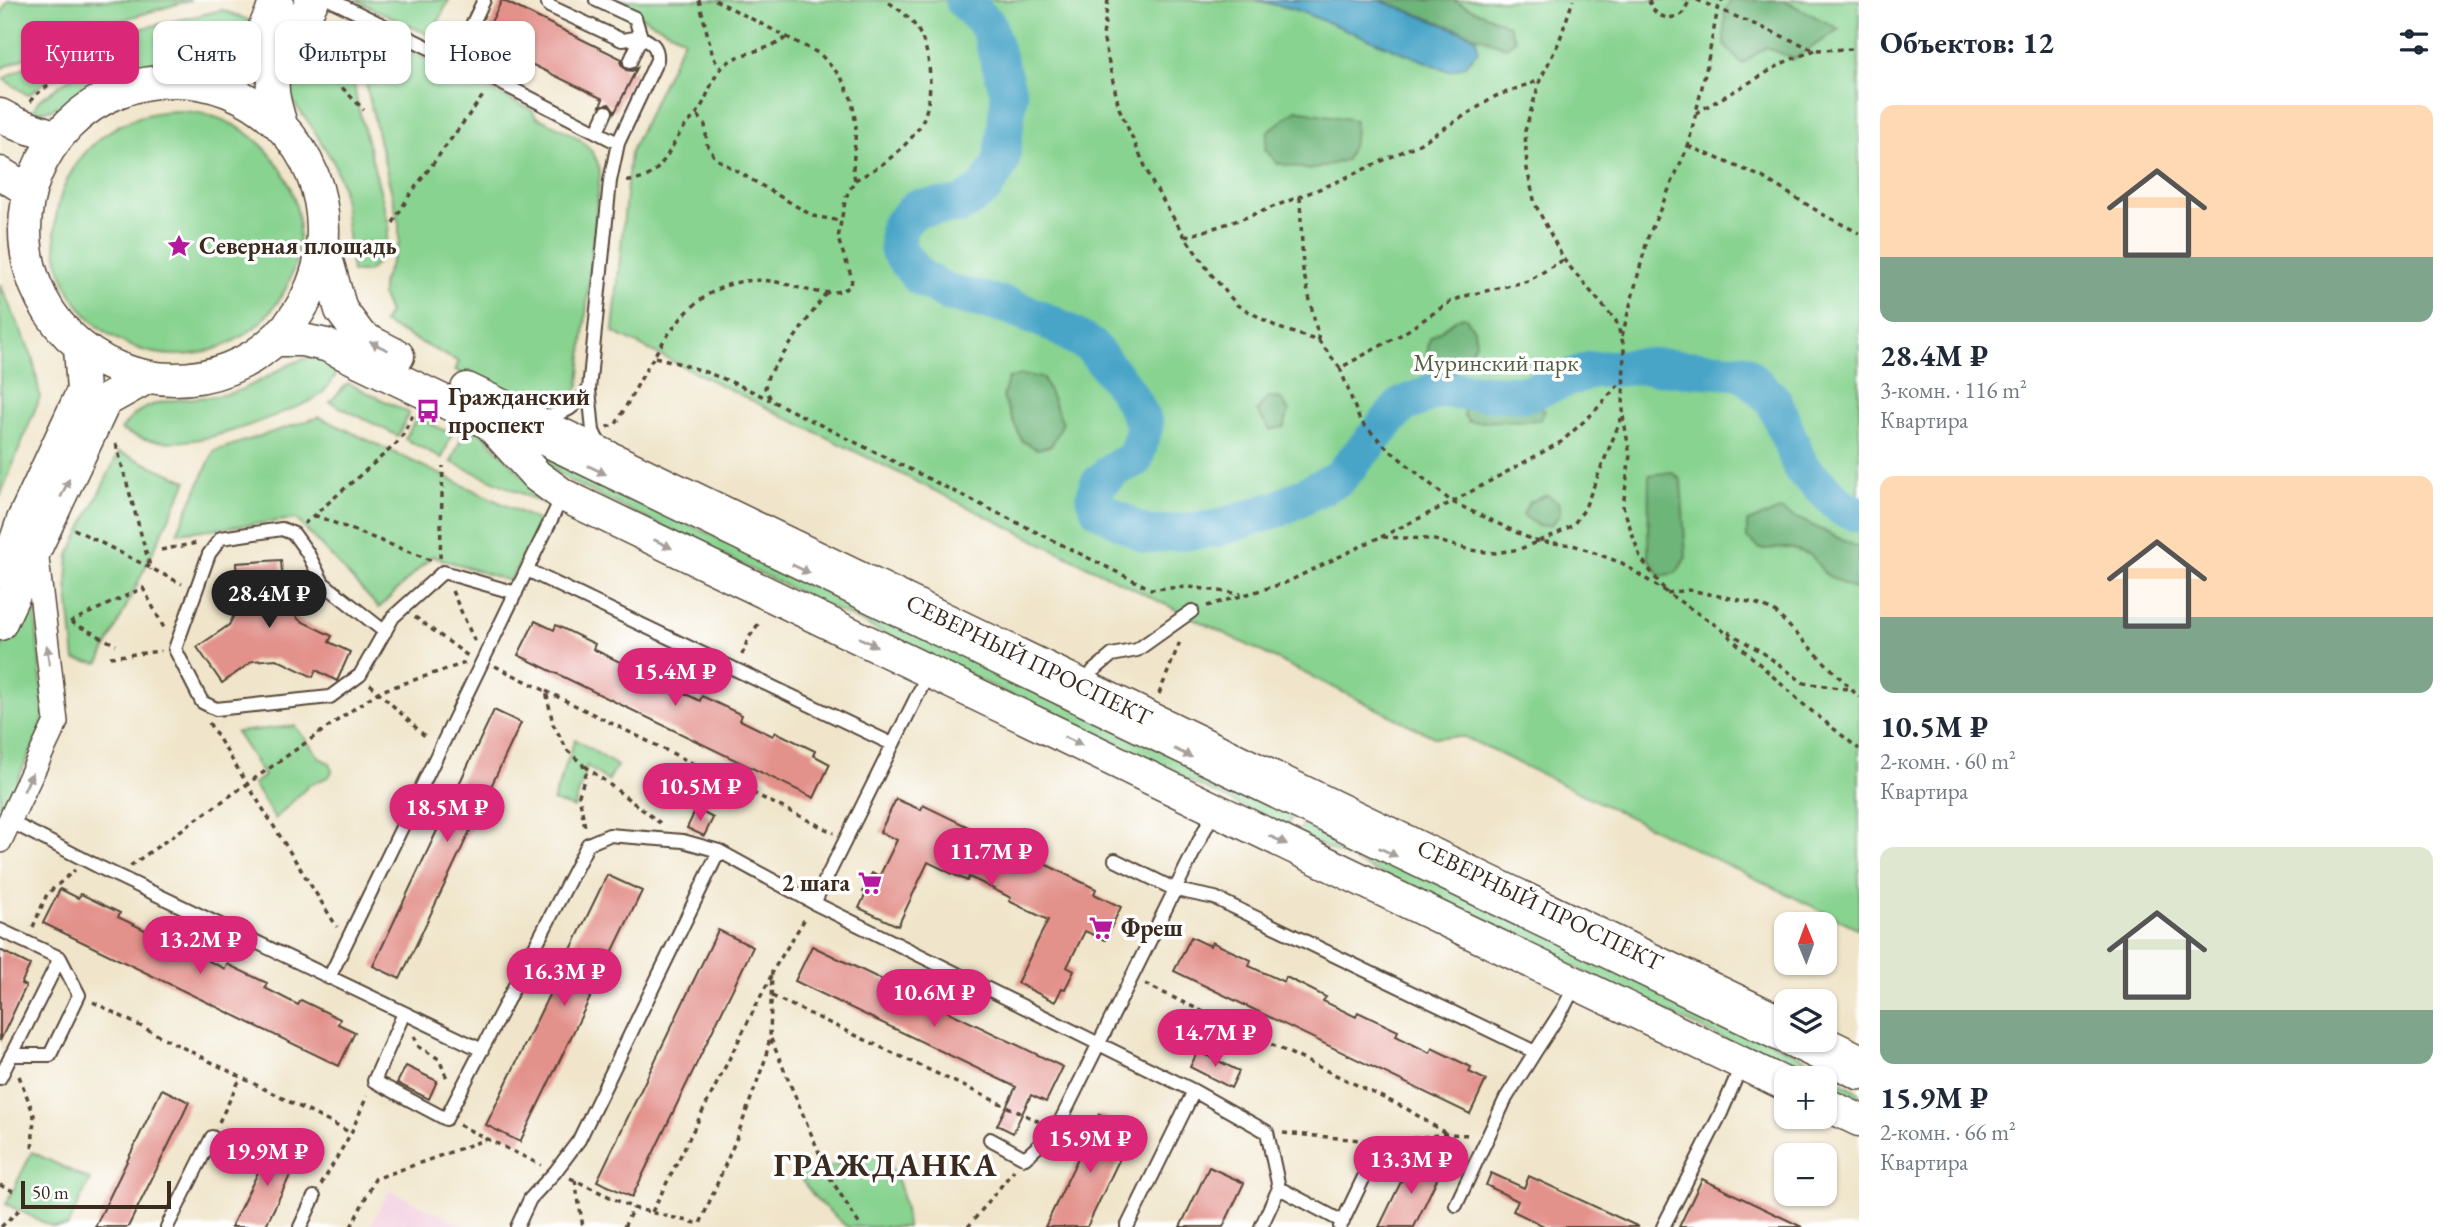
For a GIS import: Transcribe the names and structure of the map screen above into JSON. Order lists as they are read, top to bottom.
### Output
{
  "streets": {
    "main road": ["СЕВЕРНЫЙ ПРОСПЕКТ"]
  },
  "districts": ["ГРАЖДАНКА"],
  "parks": ["Муринский парк"],
  "places": {
    "place": ["Северная площадь"],
    "bus stop": ["Гражданский проспект"],
    "supermarket": ["2 шага", "Фреш"]
  },
  "scale_bar": "50 m",
  "north": "top",
  "page": {
    "heading": "Объектов: 12",
    "chip": [
      "Купить",
      "Снять",
      "Фильтры",
      "Новое"
    ],
    "list": [
      {
        "name": "28.4M ₽",
        "note": "3-комн. · 116 m² · Квартира"
      },
      {
        "name": "10.5M ₽",
        "note": "2-комн. · 60 m² · Квартира"
      },
      {
        "name": "15.9M ₽",
        "note": "2-комн. · 66 m² · Квартира"
      }
    ],
    "price": [
      "28.4M ₽",
      "15.4M ₽",
      "10.5M ₽",
      "18.5M ₽",
      "11.7M ₽",
      "13.2M ₽",
      "16.3M ₽",
      "10.6M ₽",
      "14.7M ₽",
      "15.9M ₽",
      "19.9M ₽",
      "13.3M ₽"
    ],
    "map_buttons": ["+", "−"],
    "scale": "50 m"
  }
}
